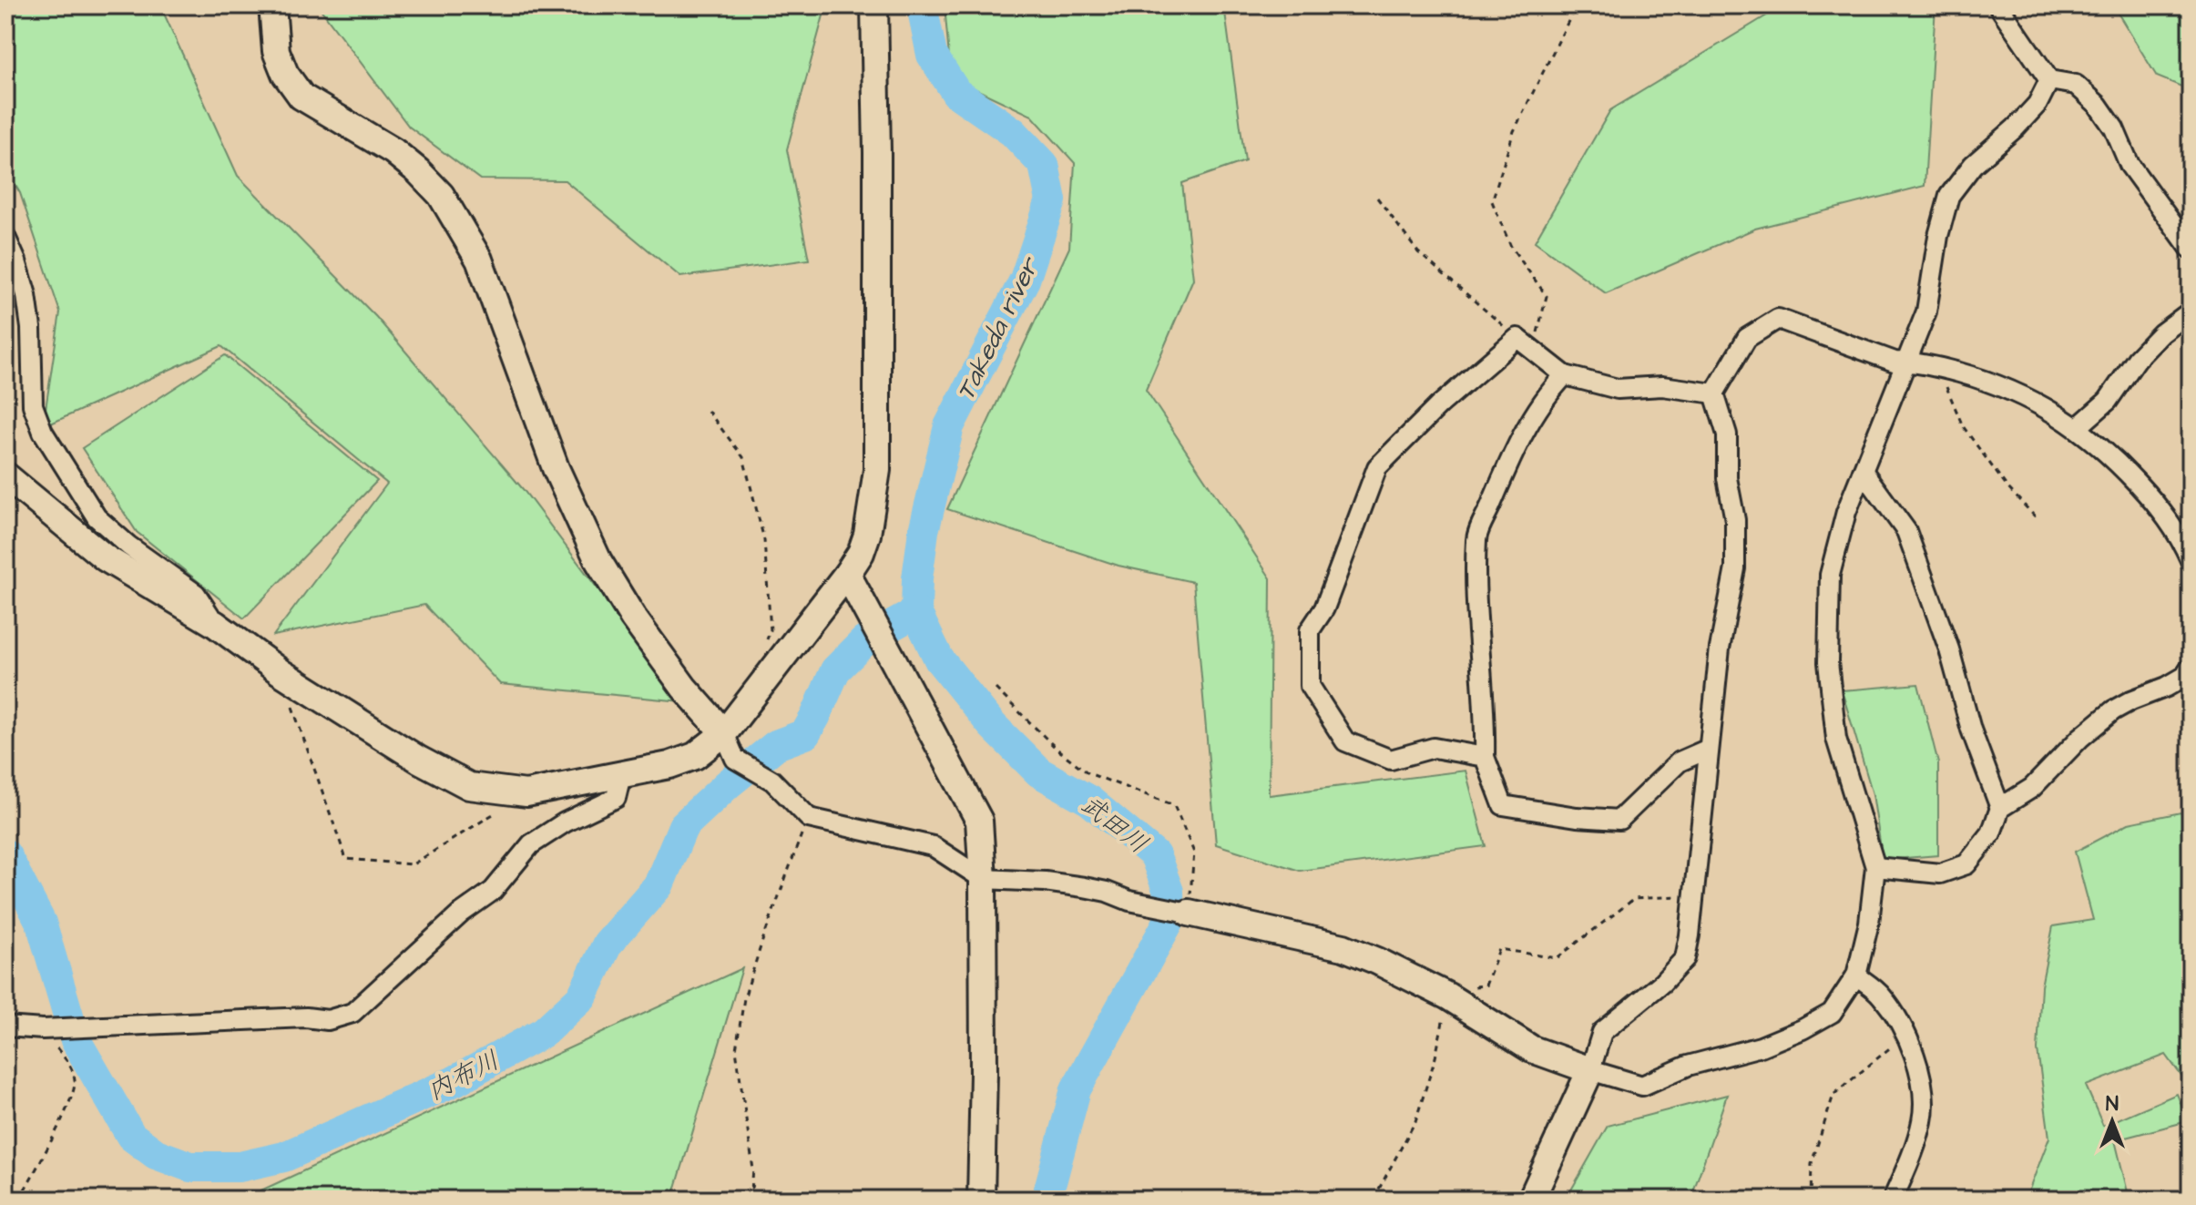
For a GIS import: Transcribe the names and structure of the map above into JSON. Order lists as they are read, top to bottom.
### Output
{
  "water": ["Takeda river", "武田川", "内布川"],
  "north": "top"
}
